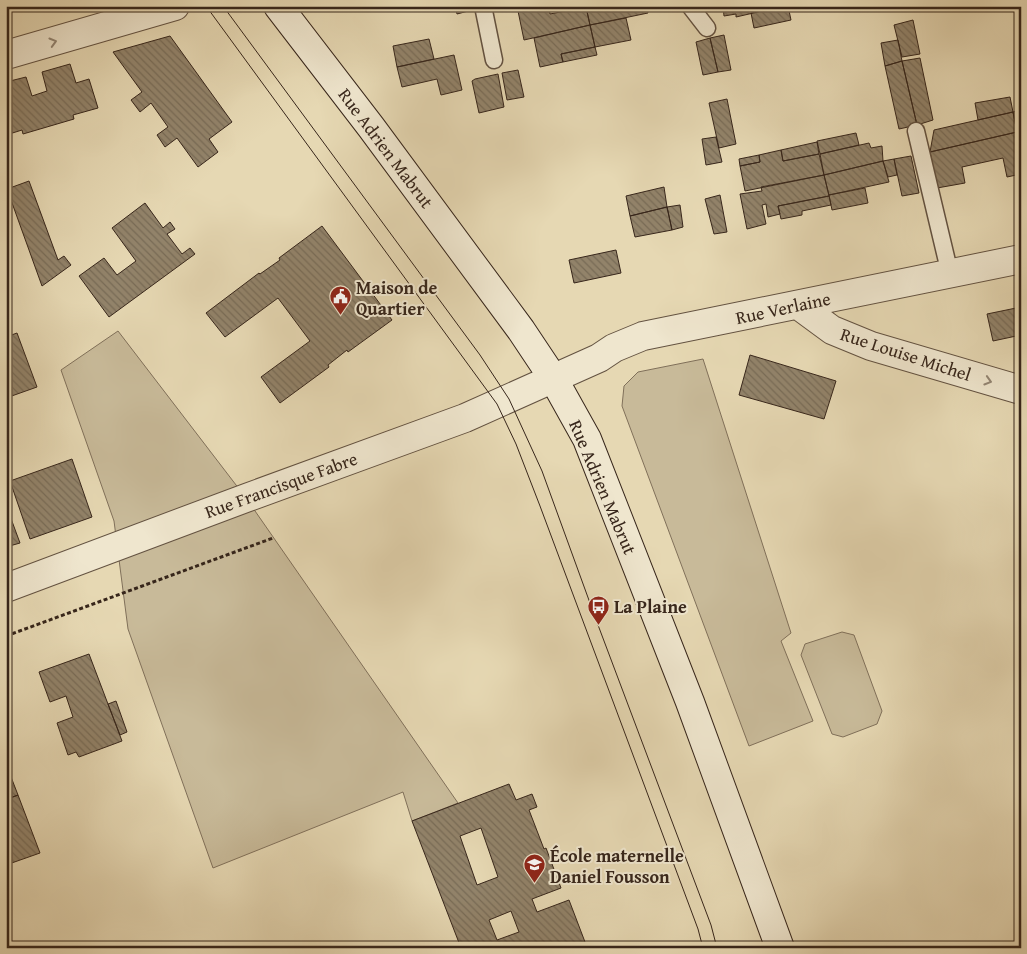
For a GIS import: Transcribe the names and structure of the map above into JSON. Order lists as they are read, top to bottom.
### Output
{
  "streets": {
    "street": [
      "Rue Adrien Mabrut",
      "Rue Verlaine",
      "Rue Louise Michel",
      "Rue Francisque Fabre"
    ]
  },
  "crossings": [
    ["Rue Adrien Mabrut", "Rue Verlaine"],
    ["Rue Adrien Mabrut", "Rue Francisque Fabre"],
    ["Rue Verlaine", "Rue Louise Michel"],
    ["Rue Verlaine", "Rue Francisque Fabre"]
  ],
  "one_way": ["Rue Louise Michel"],
  "places": {
    "public building": ["Maison de Quartier"],
    "bus stop": ["La Plaine"],
    "school or university": ["École maternelle Daniel Fousson"]
  }
}
